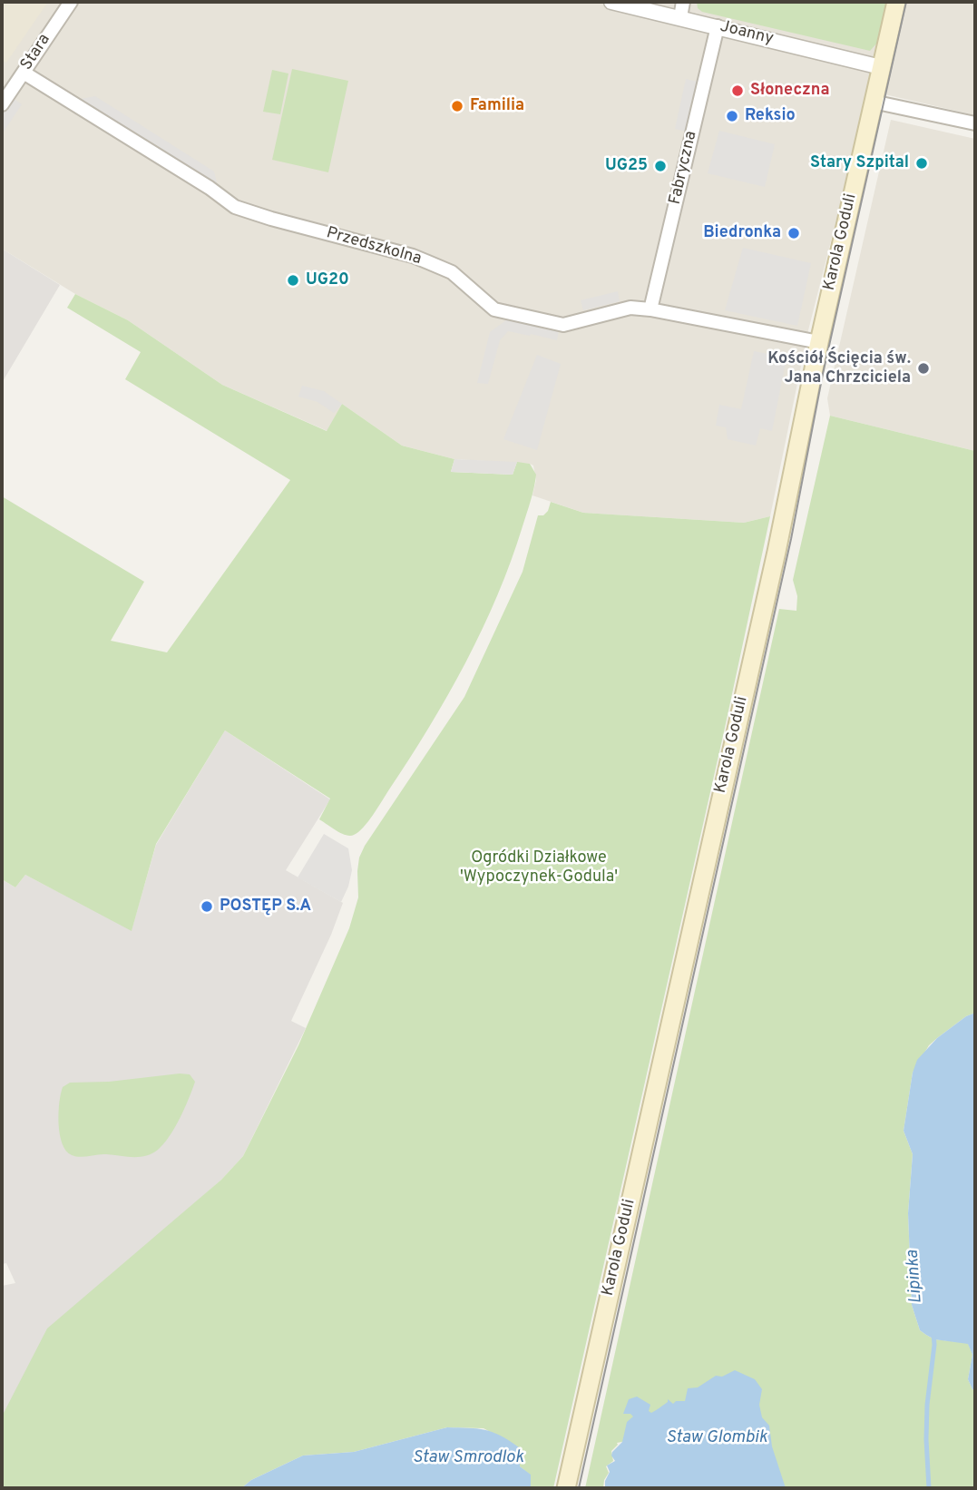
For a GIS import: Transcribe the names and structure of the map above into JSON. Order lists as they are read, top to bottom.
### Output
{
  "streets": {
    "main road": ["Karola Goduli"],
    "street": [
      "Joanny",
      "Stara",
      "Fabryczna",
      "Przedszkolna"
    ]
  },
  "crossings": [
    ["Joanny", "Fabryczna"],
    ["Joanny", "Karola Goduli"],
    ["Stara", "Przedszkolna"],
    ["Fabryczna", "Przedszkolna"],
    ["Karola Goduli", "Przedszkolna"]
  ],
  "water": ["Lipinka", "Staw Glombik", "Staw Smrodlok"],
  "parks": ["Ogródki Działkowe 'Wypoczynek-Godula'"],
  "places": [
    "Słoneczna",
    "Familia",
    "Reksio",
    "Stary Szpital",
    "UG25",
    "Biedronka",
    "UG20",
    "Kościół Ścięcia św. Jana Chrzciciela",
    "POSTĘP S.A"
  ]
}
